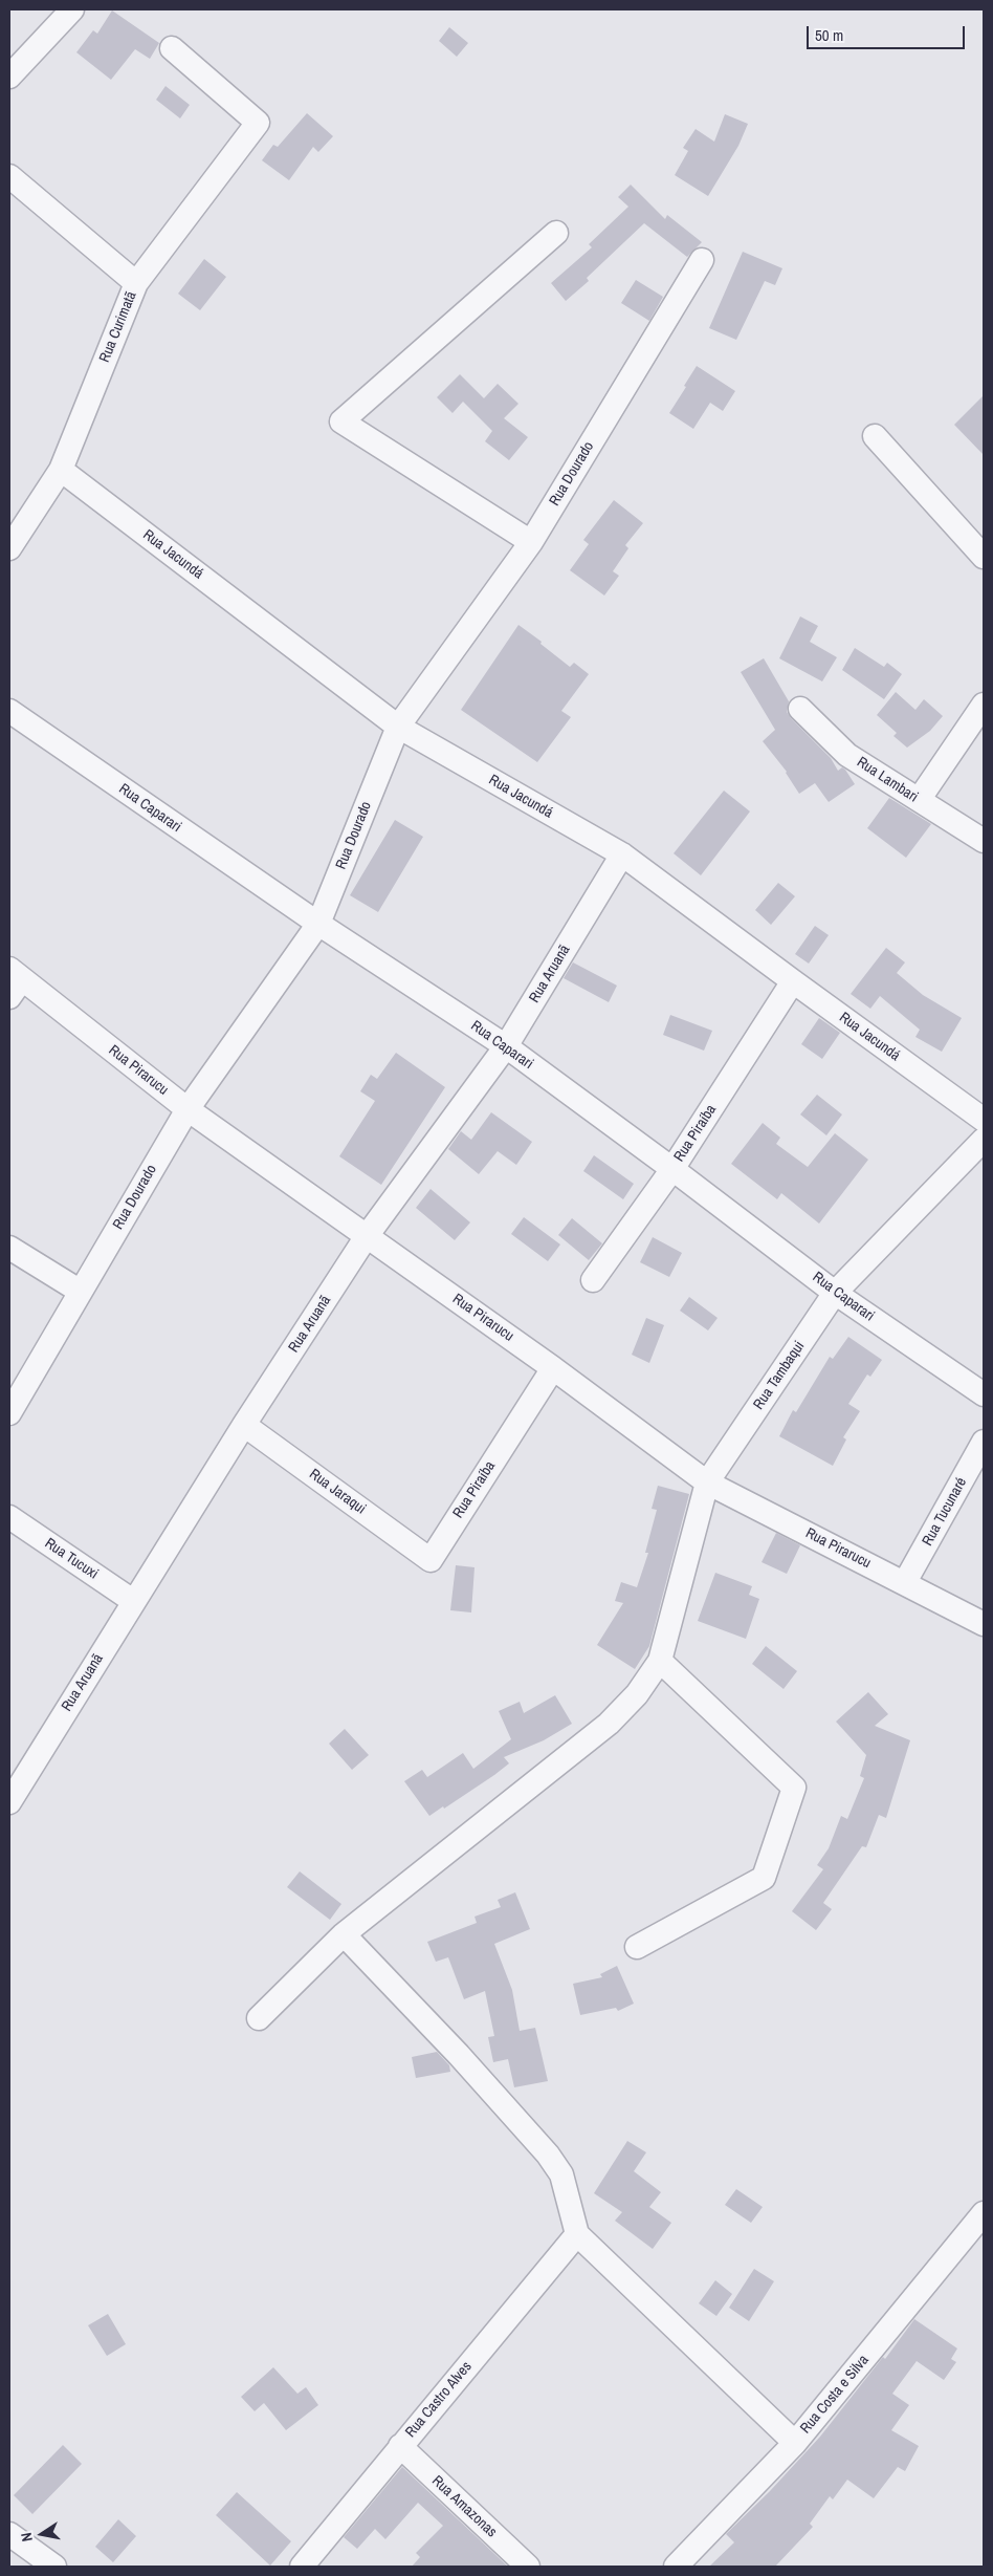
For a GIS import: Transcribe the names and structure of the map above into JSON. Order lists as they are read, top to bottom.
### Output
{
  "streets": {
    "street": [
      "Rua Curimatã",
      "Rua Dourado",
      "Rua Jacundá",
      "Rua Lambari",
      "Rua Caparari",
      "Rua Aruanã",
      "Rua Pirarucu",
      "Rua Piraíba",
      "Rua Tambaqui",
      "Rua Jaraqui",
      "Rua Tucunaré",
      "Rua Tucuxi",
      "Rua Costa e Silva",
      "Rua Castro Alves",
      "Rua Amazonas"
    ]
  },
  "crossings": [
    ["Rua Curimatã", "Rua Jacundá"],
    ["Rua Dourado", "Rua Jacundá"],
    ["Rua Dourado", "Rua Caparari"],
    ["Rua Dourado", "Rua Pirarucu"],
    ["Rua Jacundá", "Rua Aruanã"],
    ["Rua Jacundá", "Rua Piraíba"],
    ["Rua Caparari", "Rua Aruanã"],
    ["Rua Caparari", "Rua Piraíba"],
    ["Rua Caparari", "Rua Tambaqui"],
    ["Rua Aruanã", "Rua Pirarucu"],
    ["Rua Aruanã", "Rua Jaraqui"],
    ["Rua Aruanã", "Rua Tucuxi"],
    ["Rua Pirarucu", "Rua Piraíba"],
    ["Rua Pirarucu", "Rua Tambaqui"],
    ["Rua Pirarucu", "Rua Tucunaré"],
    ["Rua Piraíba", "Rua Jaraqui"],
    ["Rua Castro Alves", "Rua Amazonas"]
  ],
  "scale_bar": "50 m",
  "north": "left"
}
